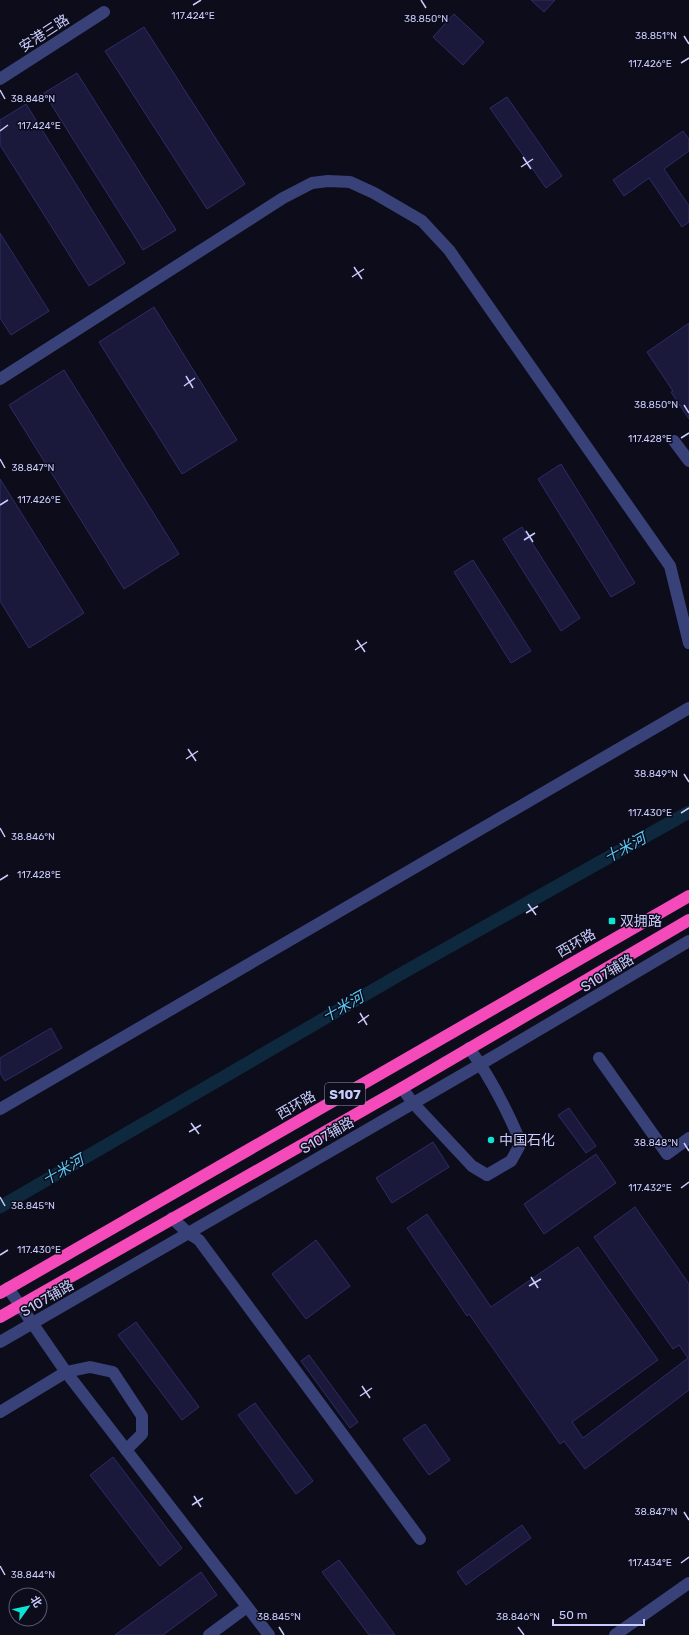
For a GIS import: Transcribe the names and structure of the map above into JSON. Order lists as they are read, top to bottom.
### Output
{
  "streets": {
    "highway": ["西环路", "S107"],
    "street": ["安港三路", "S107辅路"]
  },
  "water": ["十米河"],
  "places": {
    "transit": ["双拥路"],
    "other": ["中国石化"]
  },
  "scale_bar": "50 m",
  "north": "top right",
  "coordinates": [
    "117.424°E",
    "38.850°N",
    "38.851°N",
    "117.426°E",
    "38.848°N",
    "117.428°E",
    "38.847°N",
    "38.849°N",
    "117.430°E",
    "38.846°N",
    "117.432°E",
    "38.845°N",
    "117.434°E",
    "38.844°N"
  ]
}
